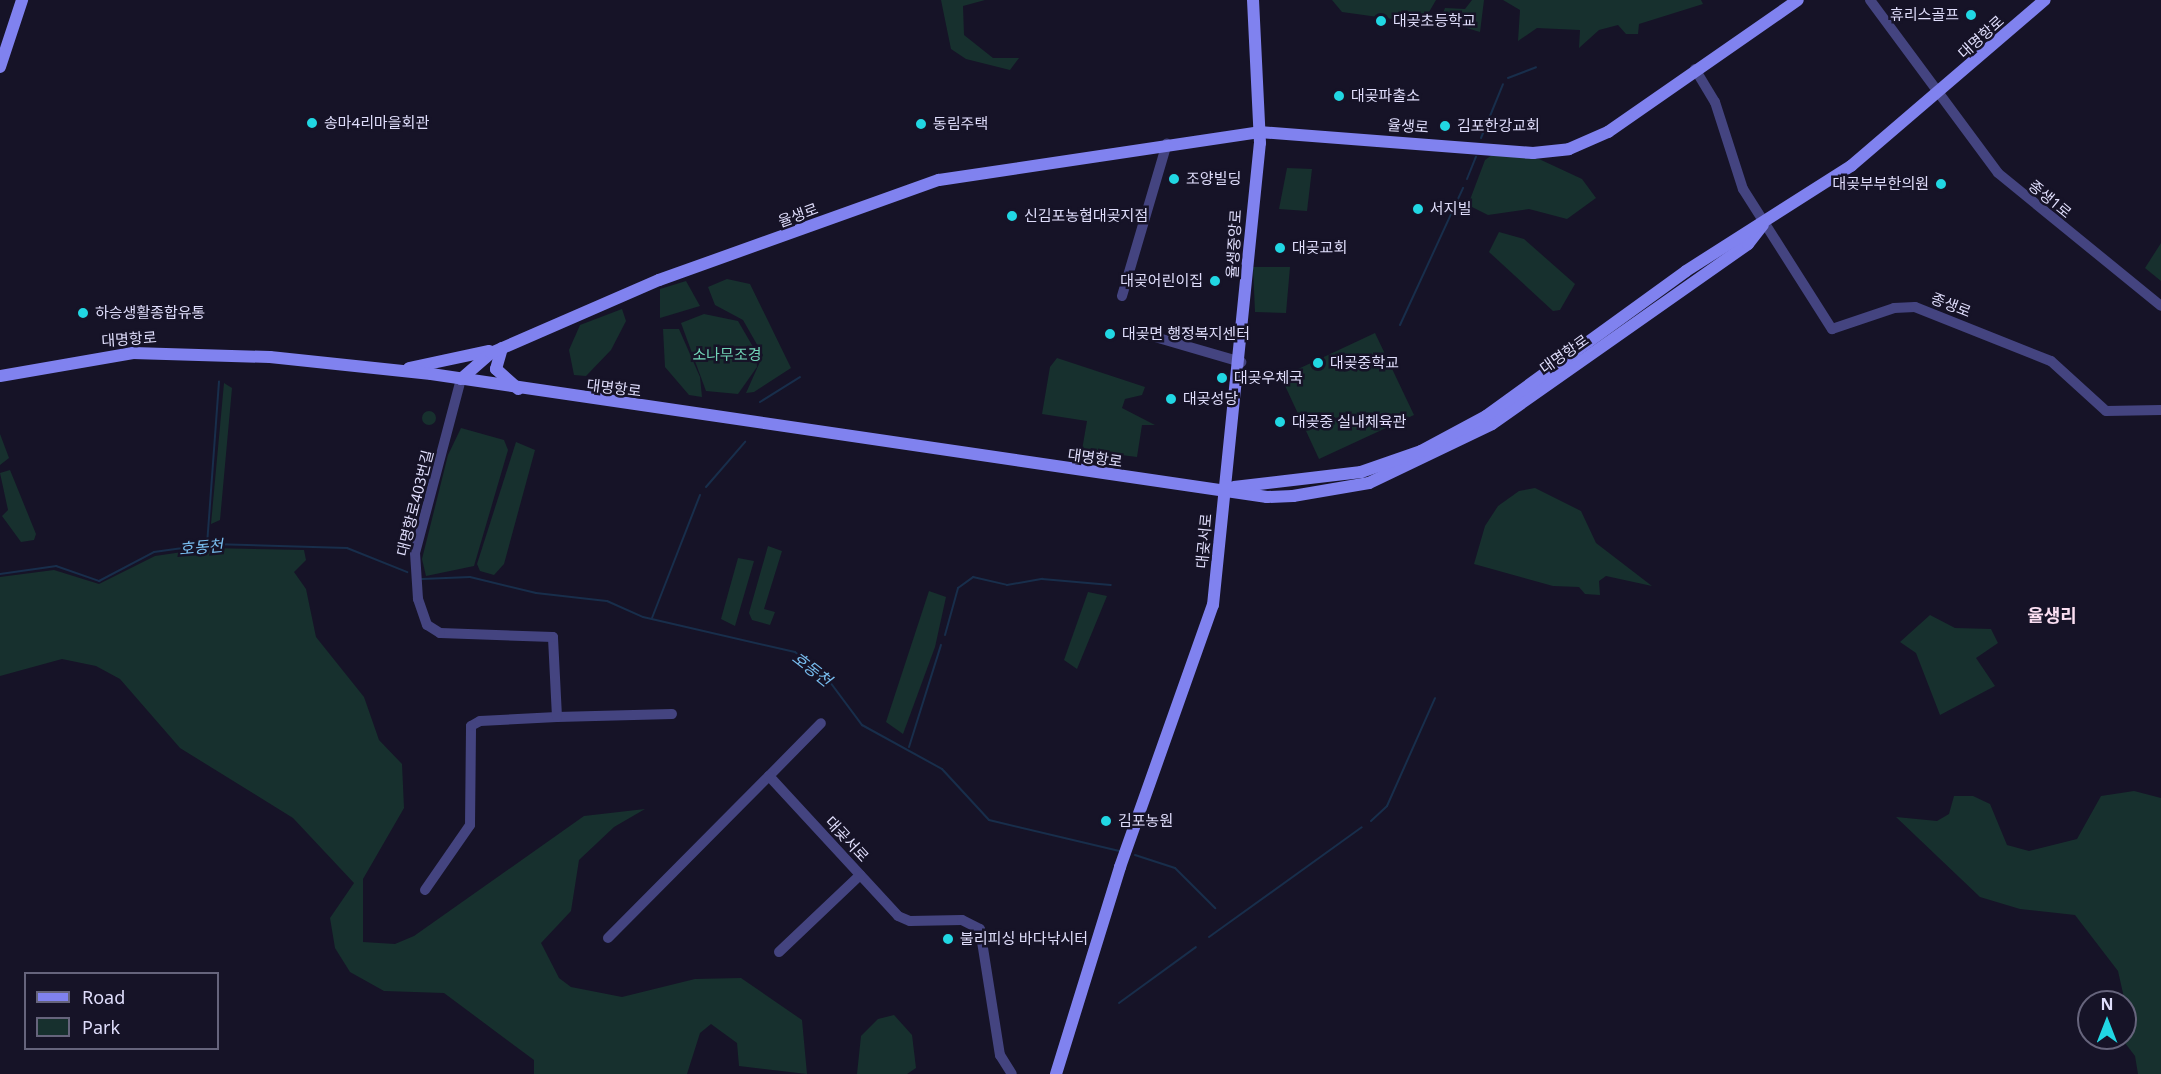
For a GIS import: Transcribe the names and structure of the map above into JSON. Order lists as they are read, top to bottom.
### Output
{
  "streets": {
    "street": [
      "대명항로",
      "율생로",
      "종생1로",
      "율생중앙로",
      "종생로",
      "대명항로403번길",
      "대곶서로"
    ]
  },
  "crossings": [
    ["대명항로", "율생로"],
    ["대명항로", "종생1로"],
    ["대명항로", "율생중앙로"],
    ["대명항로", "종생로"],
    ["대명항로", "대명항로403번길"],
    ["대명항로", "대곶서로"],
    ["율생로", "율생중앙로"],
    ["율생로", "대명항로403번길"],
    ["율생중앙로", "대곶서로"]
  ],
  "districts": ["율생리"],
  "water": ["호동천"],
  "parks": ["소나무조경"],
  "places": [
    "휴리스골프",
    "대곶초등학교",
    "대곶파출소",
    "송마4리마을회관",
    "동림주택",
    "김포한강교회",
    "조양빌딩",
    "대곶부부한의원",
    "서지빌",
    "신김포농협대곶지점",
    "대곶교회",
    "대곶어린이집",
    "하승생활종합유통",
    "대곶면 행정복지센터",
    "대곶중학교",
    "대곶우체국",
    "대곶성당",
    "대곶중 실내체육관",
    "김포농원",
    "불리피싱 바다낚시터"
  ],
  "legend": ["Road", "Park"],
  "north": "top"
}
